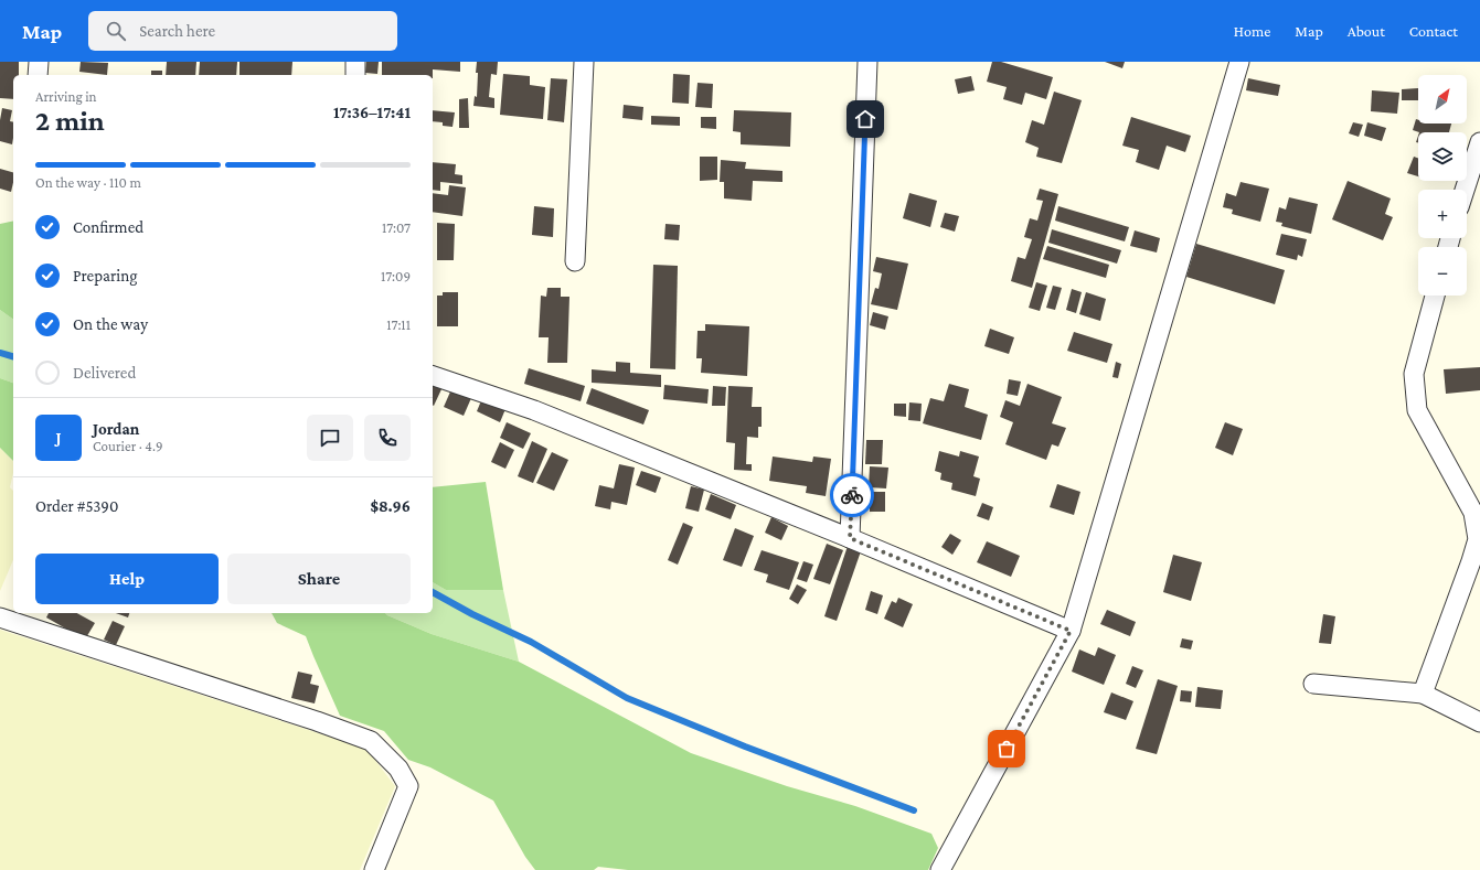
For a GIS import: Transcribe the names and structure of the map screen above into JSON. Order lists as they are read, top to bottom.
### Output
{
  "north": "top right",
  "page": {
    "header": "Map",
    "search": "Search here",
    "nav": [
      "Home",
      "Map",
      "About",
      "Contact"
    ],
    "map_buttons": ["+", "−"],
    "heading": ["2 min", "Arriving in", "17:36–17:41"],
    "panel": [
      "Jordan",
      "Courier · 4.9",
      "Order #5390",
      "$8.96"
    ],
    "bar": "On the way · 110 m",
    "list": [
      ["Confirmed", "17:07"],
      ["Preparing", "17:09"],
      ["On the way", "17:11"],
      "Delivered"
    ],
    "round": "J",
    "buttons": ["Help", "Share"]
  }
}
